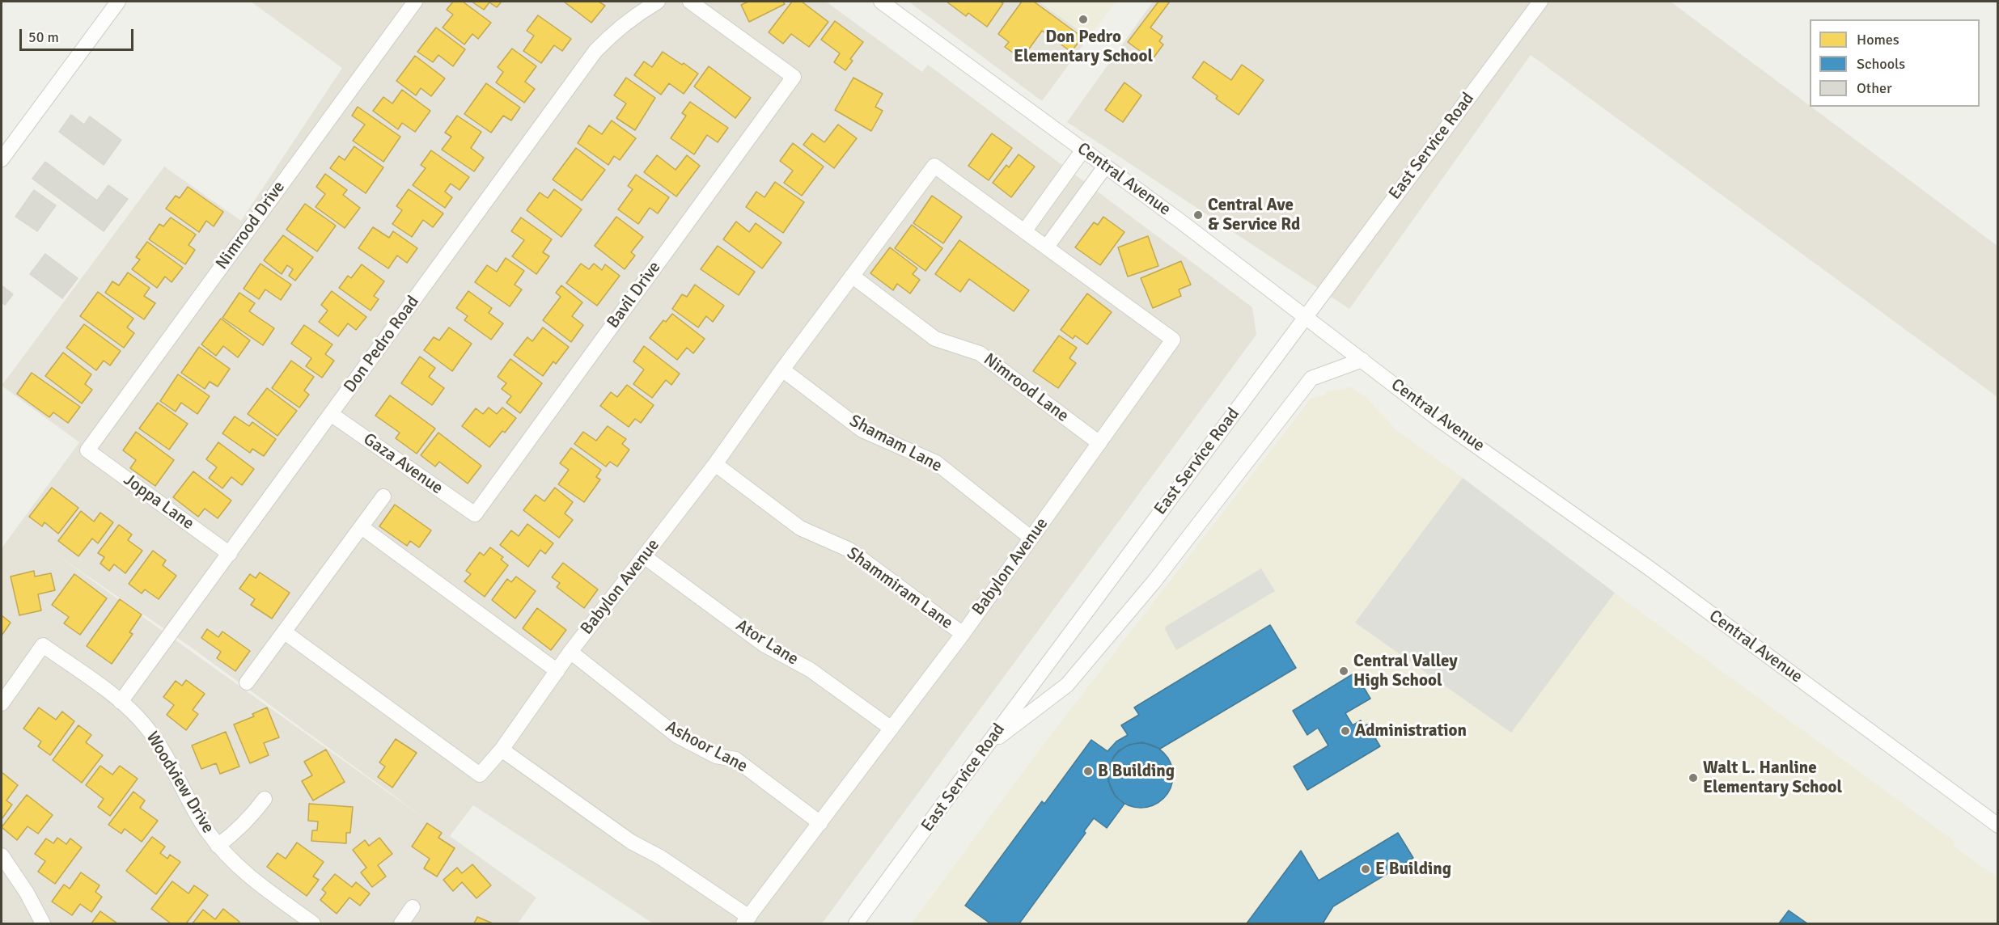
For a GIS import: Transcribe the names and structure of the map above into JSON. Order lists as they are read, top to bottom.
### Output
{
  "streets": {
    "street": [
      "East Service Road",
      "Central Avenue",
      "Nimrood Drive",
      "Bavil Drive",
      "Don Pedro Road",
      "Nimrood Lane",
      "Shamam Lane",
      "Gaza Avenue",
      "Joppa Lane",
      "Babylon Avenue",
      "Shammiram Lane",
      "Ator Lane",
      "Ashoor Lane",
      "Woodview Drive"
    ]
  },
  "crossings": [
    ["East Service Road", "Central Avenue"],
    ["Nimrood Drive", "Joppa Lane"],
    ["Bavil Drive", "Gaza Avenue"],
    ["Don Pedro Road", "Gaza Avenue"],
    ["Don Pedro Road", "Joppa Lane"],
    ["Don Pedro Road", "Woodview Drive"],
    ["Nimrood Lane", "Babylon Avenue"],
    ["Shamam Lane", "Babylon Avenue"],
    ["Babylon Avenue", "Shammiram Lane"],
    ["Babylon Avenue", "Ator Lane"],
    ["Babylon Avenue", "Ashoor Lane"]
  ],
  "places": [
    "Don Pedro Elementary School",
    "Central Ave & Service Rd",
    "Central Valley High School",
    "Administration",
    "B Building",
    "Walt L. Hanline Elementary School",
    "E Building"
  ],
  "legend": ["Homes", "Schools", "Other"],
  "scale_bar": "50 m"
}
